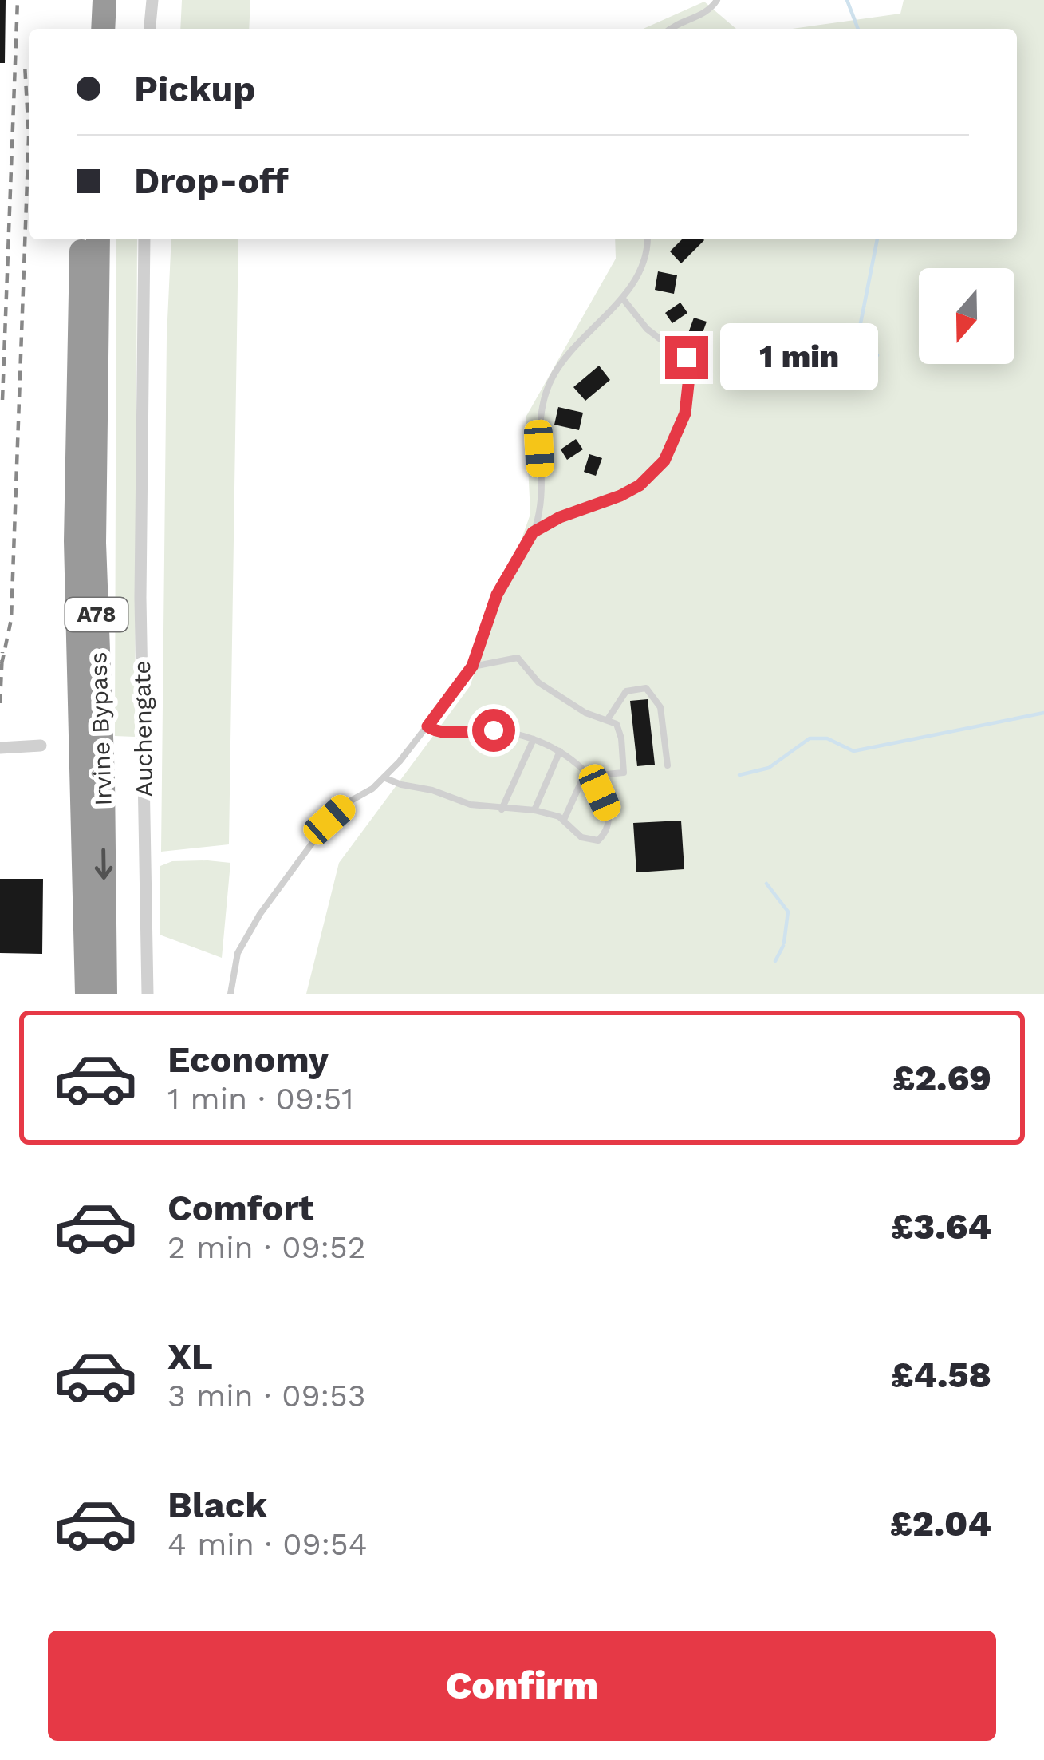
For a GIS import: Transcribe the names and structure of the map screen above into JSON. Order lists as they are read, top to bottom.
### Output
{
  "streets": {
    "highway": ["A78", "Irvine Bypass"],
    "street": ["Auchengate"]
  },
  "north": "bottom",
  "page": {
    "banner": ["Pickup", "Drop-off"],
    "bubble": "1 min",
    "list": [
      {
        "name": "Economy",
        "note": "1 min · 09:51",
        "value": "£2.69"
      },
      {
        "name": "Comfort",
        "note": "2 min · 09:52",
        "value": "£3.64"
      },
      {
        "name": "XL",
        "note": "3 min · 09:53",
        "value": "£4.58"
      },
      {
        "name": "Black",
        "note": "4 min · 09:54",
        "value": "£2.04"
      }
    ],
    "buttons": "Confirm"
  }
}
